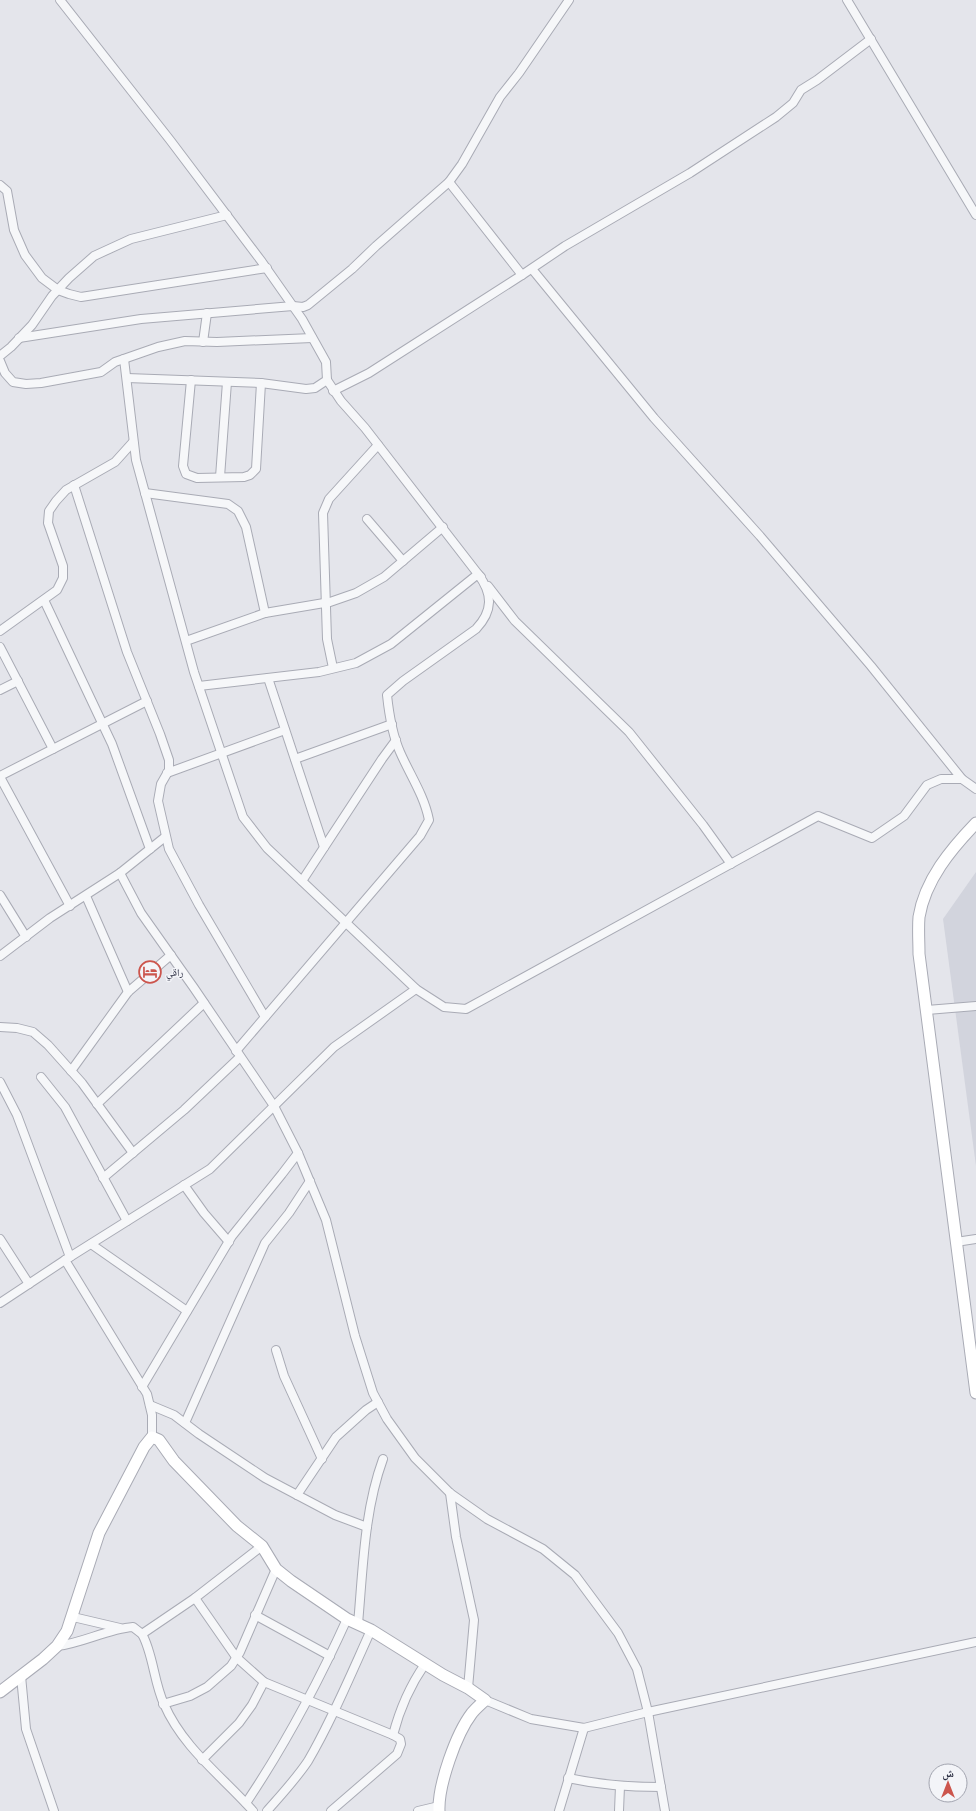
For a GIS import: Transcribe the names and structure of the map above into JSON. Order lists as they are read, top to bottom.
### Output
{
  "places": {
    "hotel": ["راقي"]
  },
  "north": "top"
}
